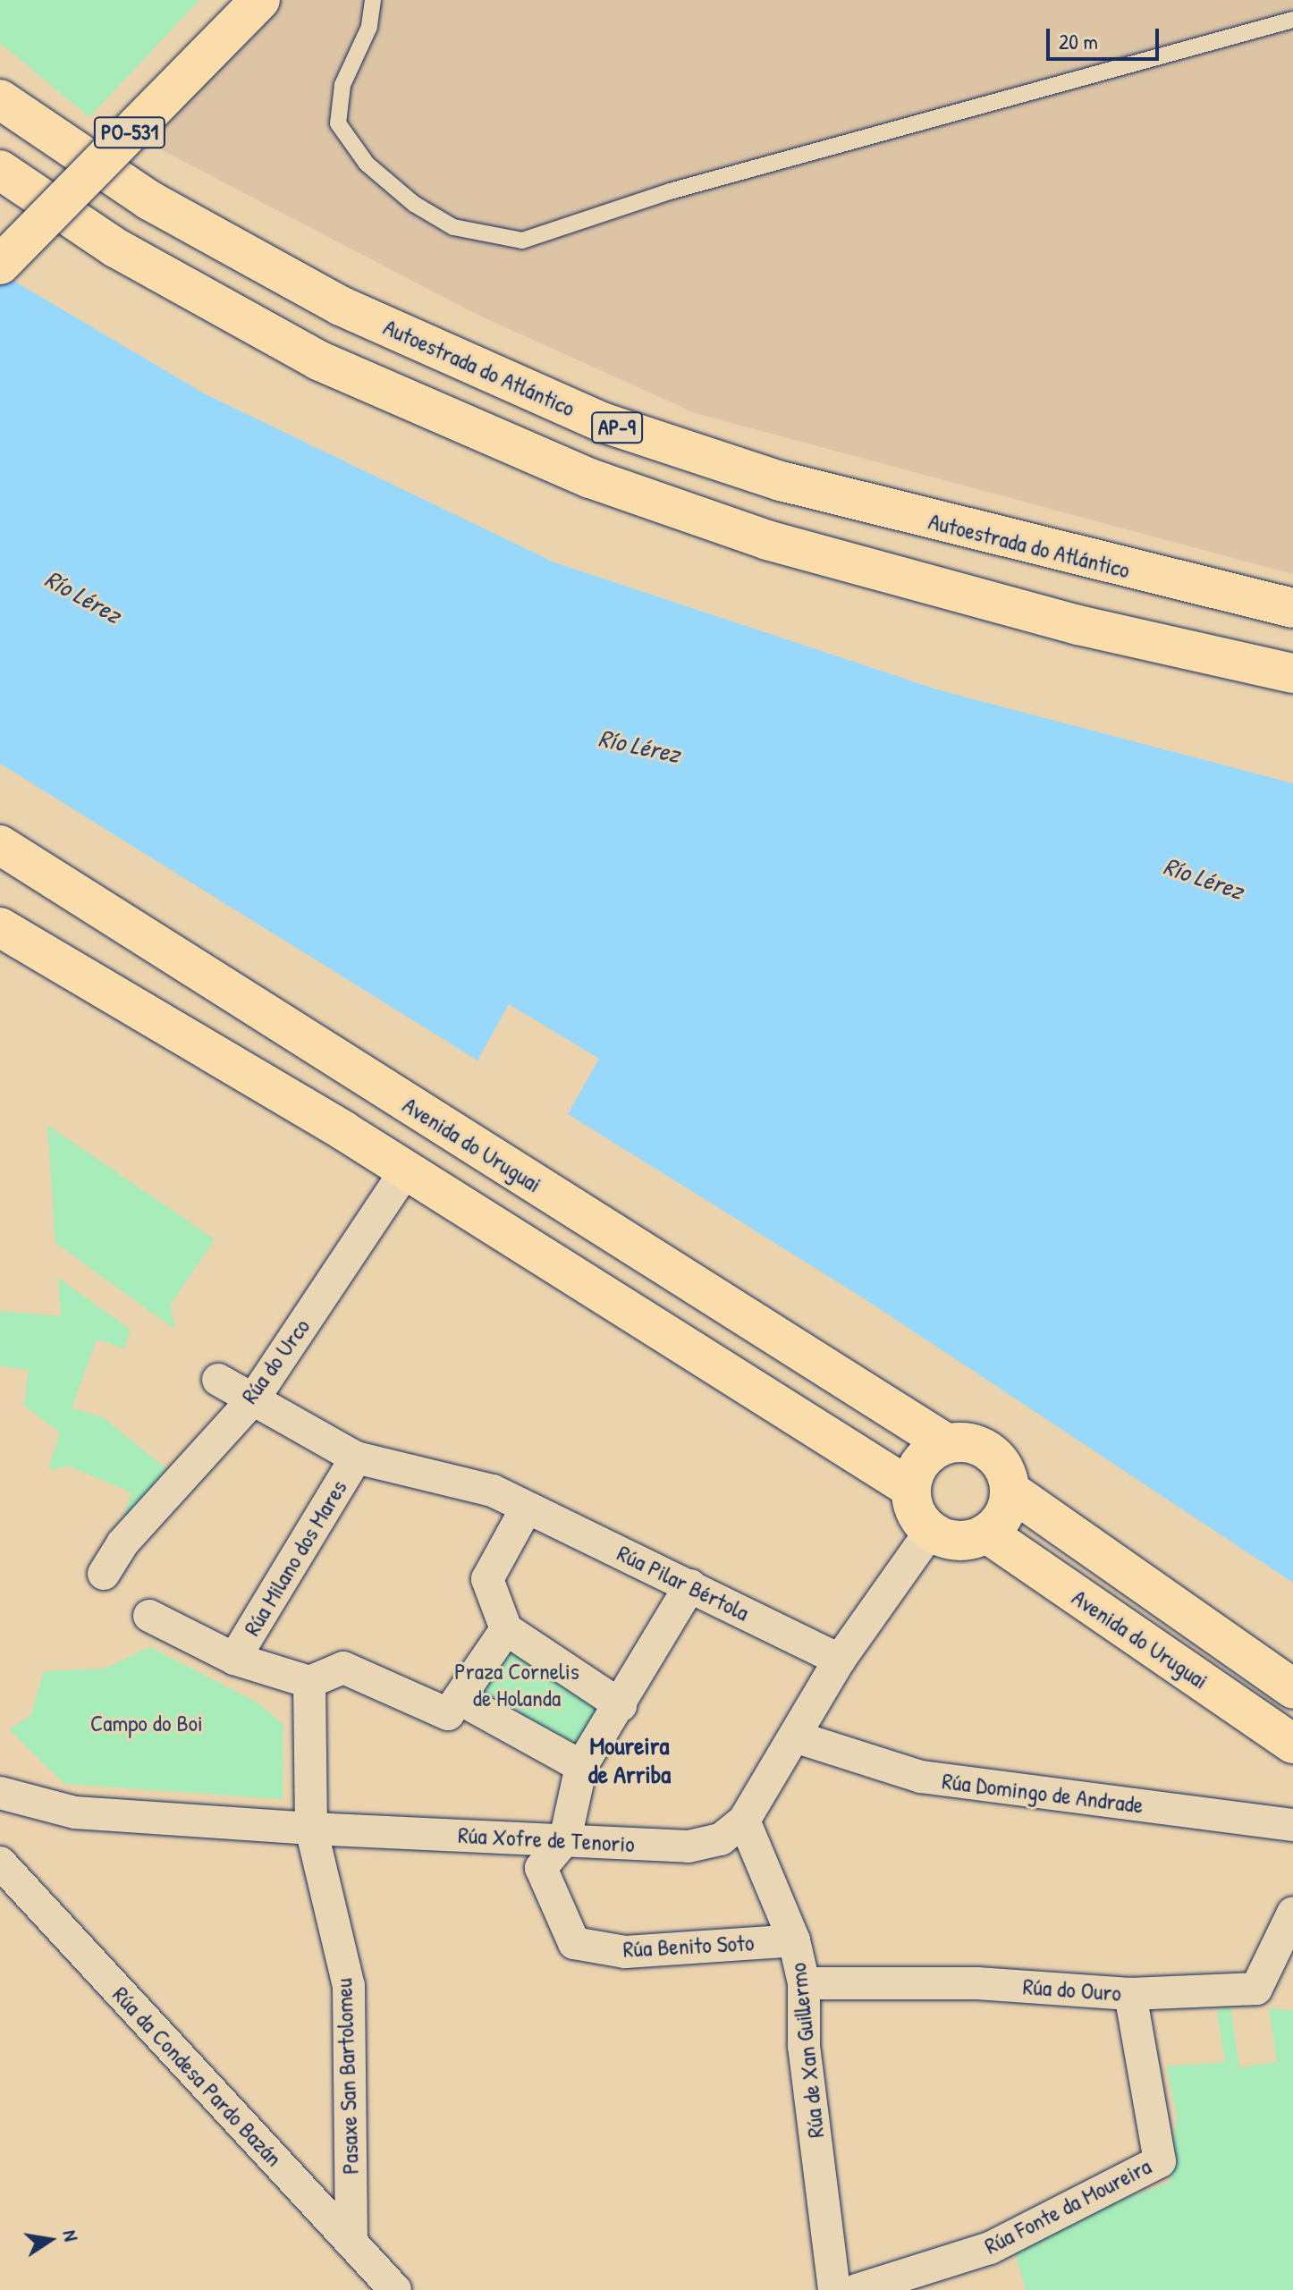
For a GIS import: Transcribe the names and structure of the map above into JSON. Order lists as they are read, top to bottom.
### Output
{
  "streets": {
    "main road": [
      "PO-531",
      "Autoestrada do Atlántico",
      "AP-9",
      "Avenida do Uruguai"
    ],
    "street": [
      "Rúa do Urco",
      "Rúa Milano dos Mares",
      "Rúa Pilar Bértola",
      "Rúa Domingo de Andrade",
      "Rúa Xofre de Tenorio",
      "Rúa Benito Soto",
      "Rúa do Ouro",
      "Rúa de Xan Guillermo",
      "Rúa da Condesa Pardo Bazán",
      "Pasaxe San Bartolomeu",
      "Rúa Fonte da Moureira"
    ]
  },
  "crossings": [
    ["Avenida do Uruguai", "Rúa Xofre de Tenorio"],
    ["Rúa do Urco", "Rúa Pilar Bértola"],
    ["Rúa Milano dos Mares", "Rúa Pilar Bértola"],
    ["Rúa Pilar Bértola", "Rúa Xofre de Tenorio"],
    ["Rúa Domingo de Andrade", "Rúa Xofre de Tenorio"],
    ["Rúa Xofre de Tenorio", "Rúa Benito Soto"],
    ["Rúa Xofre de Tenorio", "Rúa de Xan Guillermo"],
    ["Rúa Xofre de Tenorio", "Pasaxe San Bartolomeu"],
    ["Rúa Benito Soto", "Rúa de Xan Guillermo"],
    ["Rúa do Ouro", "Rúa de Xan Guillermo"],
    ["Rúa do Ouro", "Rúa Fonte da Moureira"],
    ["Rúa da Condesa Pardo Bazán", "Pasaxe San Bartolomeu"]
  ],
  "districts": ["Moureira de Arriba"],
  "water": ["Río Lérez"],
  "parks": ["Praza Cornelis de Holanda", "Campo do Boi"],
  "scale_bar": "20 m",
  "north": "right"
}
